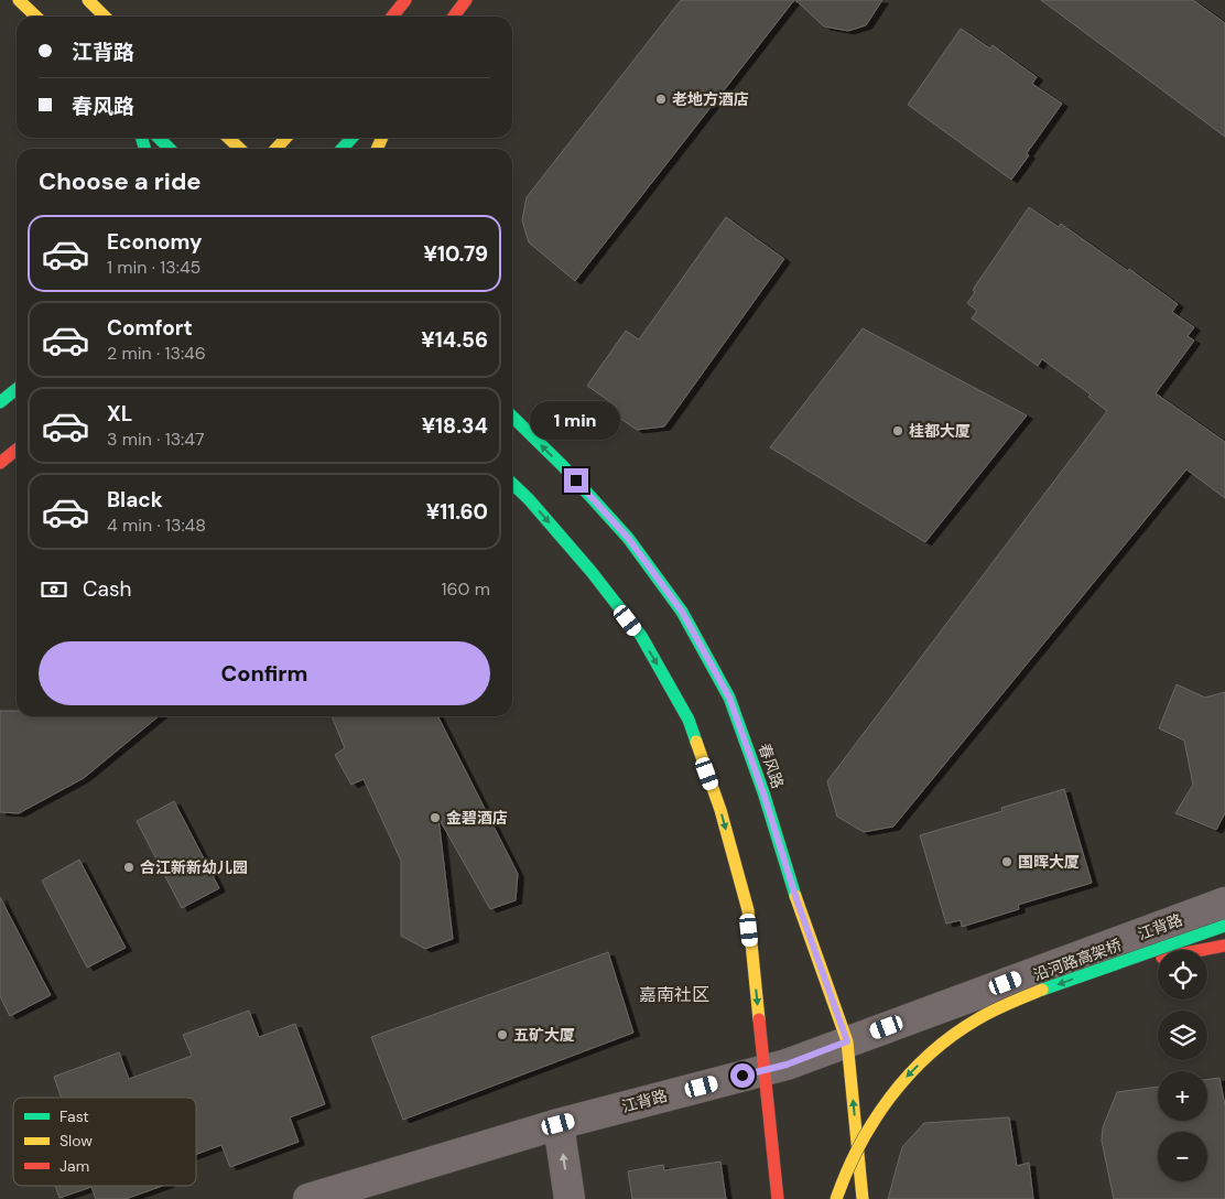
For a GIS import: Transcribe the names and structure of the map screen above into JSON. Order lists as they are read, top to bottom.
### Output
{
  "streets": {
    "main road": ["春风路", "沿河路高架桥"],
    "street": ["江背路"]
  },
  "crossings": [
    ["春风路", "江背路"]
  ],
  "one_way": ["沿河路高架桥"],
  "districts": ["嘉南社区"],
  "places": [
    "老地方酒店",
    "桂都大厦",
    "金碧酒店",
    "国晖大厦",
    "合江新新幼儿园",
    "五矿大厦"
  ],
  "legend": ["Fast", "Slow", "Jam"],
  "page": {
    "banner": ["江背路", "春风路"],
    "heading": "Choose a ride",
    "list": [
      {
        "name": "Economy",
        "note": "1 min · 13:45",
        "value": "¥10.79"
      },
      {
        "name": "Comfort",
        "note": "2 min · 13:46",
        "value": "¥14.56"
      },
      {
        "name": "XL",
        "note": "3 min · 13:47",
        "value": "¥18.34"
      },
      {
        "name": "Black",
        "note": "4 min · 13:48",
        "value": "¥11.60"
      }
    ],
    "bubble": "1 min",
    "pay": ["Cash", "160 m"],
    "buttons": "Confirm",
    "map_buttons": ["+", "−"]
  }
}
